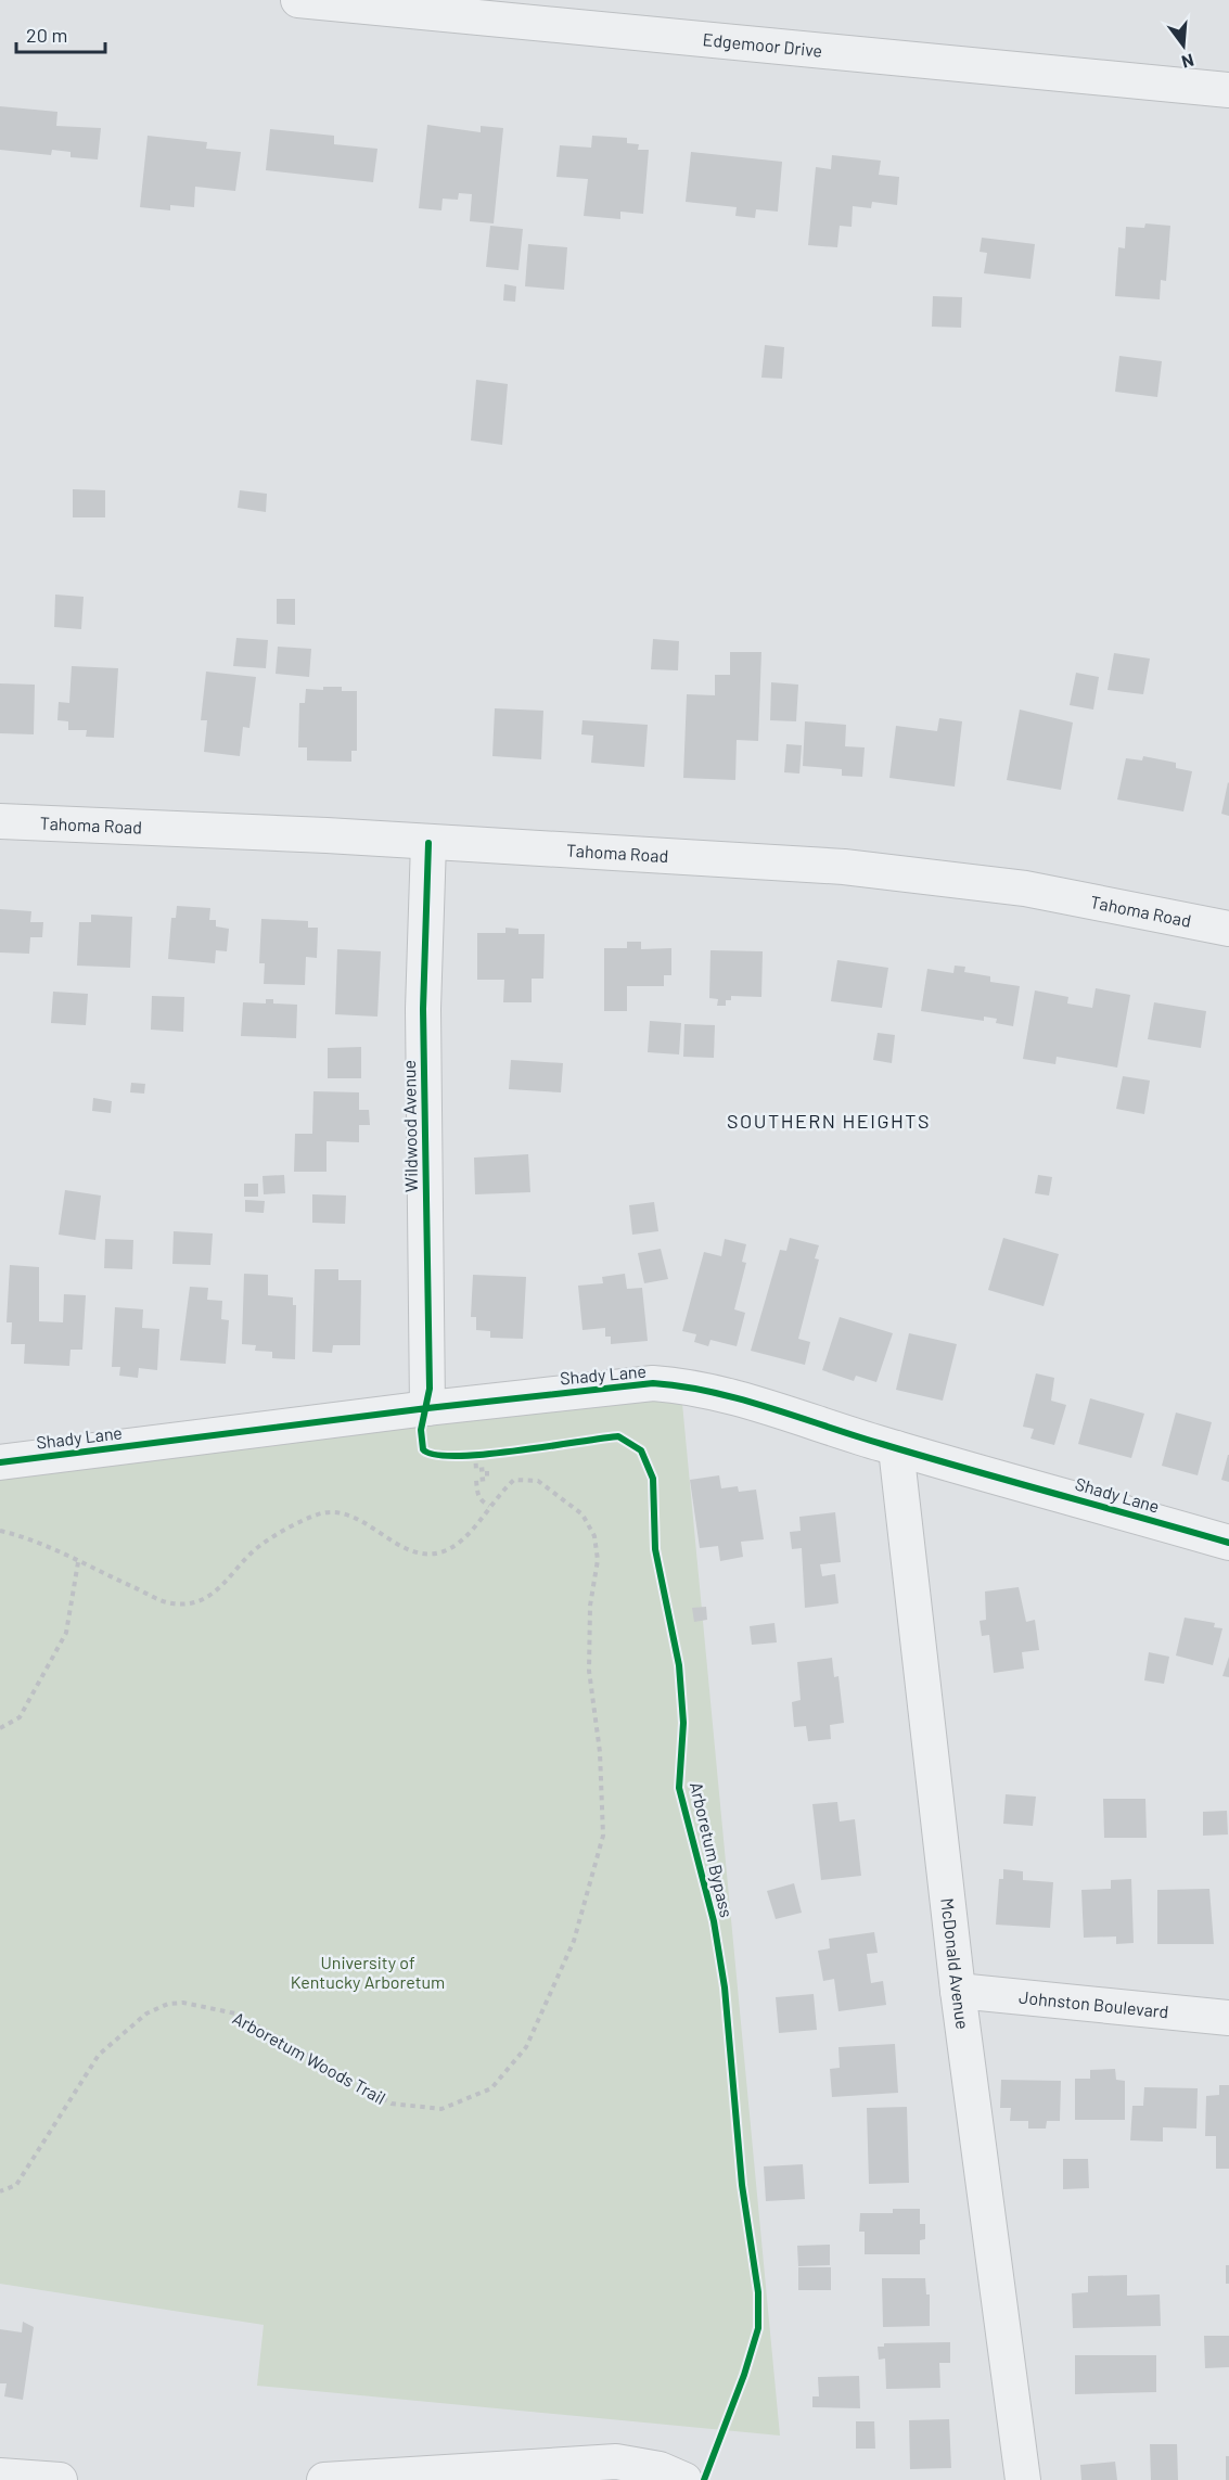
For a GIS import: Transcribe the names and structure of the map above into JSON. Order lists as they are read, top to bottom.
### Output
{
  "streets": {
    "street": [
      "Edgemoor Drive",
      "Tahoma Road",
      "Wildwood Avenue",
      "Shady Lane",
      "McDonald Avenue",
      "Johnston Boulevard"
    ],
    "path": ["Arboretum Woods Trail"],
    "cycle path": ["Arboretum Bypass"]
  },
  "crossings": [
    ["Tahoma Road", "Wildwood Avenue"],
    ["Wildwood Avenue", "Shady Lane"],
    ["Shady Lane", "McDonald Avenue"],
    ["McDonald Avenue", "Johnston Boulevard"]
  ],
  "districts": ["SOUTHERN HEIGHTS"],
  "parks": ["University of Kentucky Arboretum"],
  "scale_bar": "20 m",
  "north": "bottom"
}
